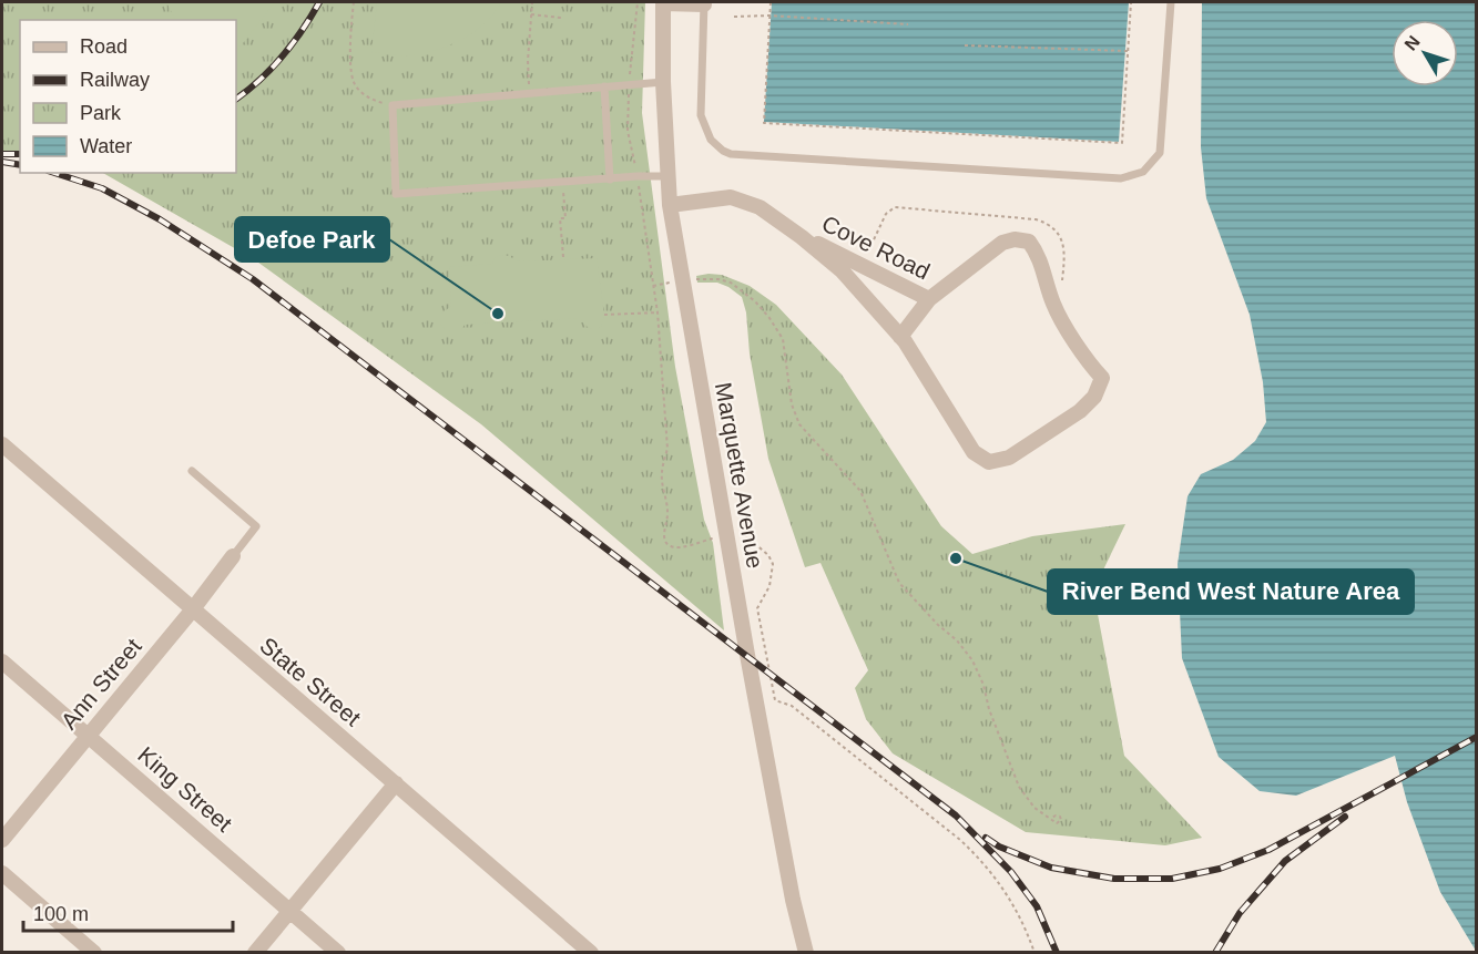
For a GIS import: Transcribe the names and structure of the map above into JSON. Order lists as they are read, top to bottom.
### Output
{
  "streets": {
    "street": [
      "Cove Road",
      "Marquette Avenue",
      "State Street",
      "Ann Street",
      "King Street"
    ]
  },
  "crossings": [
    ["Cove Road", "Marquette Avenue"],
    ["State Street", "Ann Street"],
    ["Ann Street", "King Street"]
  ],
  "places": ["Defoe Park", "River Bend West Nature Area"],
  "legend": [
    "Road",
    "Railway",
    "Park",
    "Water"
  ],
  "scale_bar": "100 m",
  "north": "top left"
}
